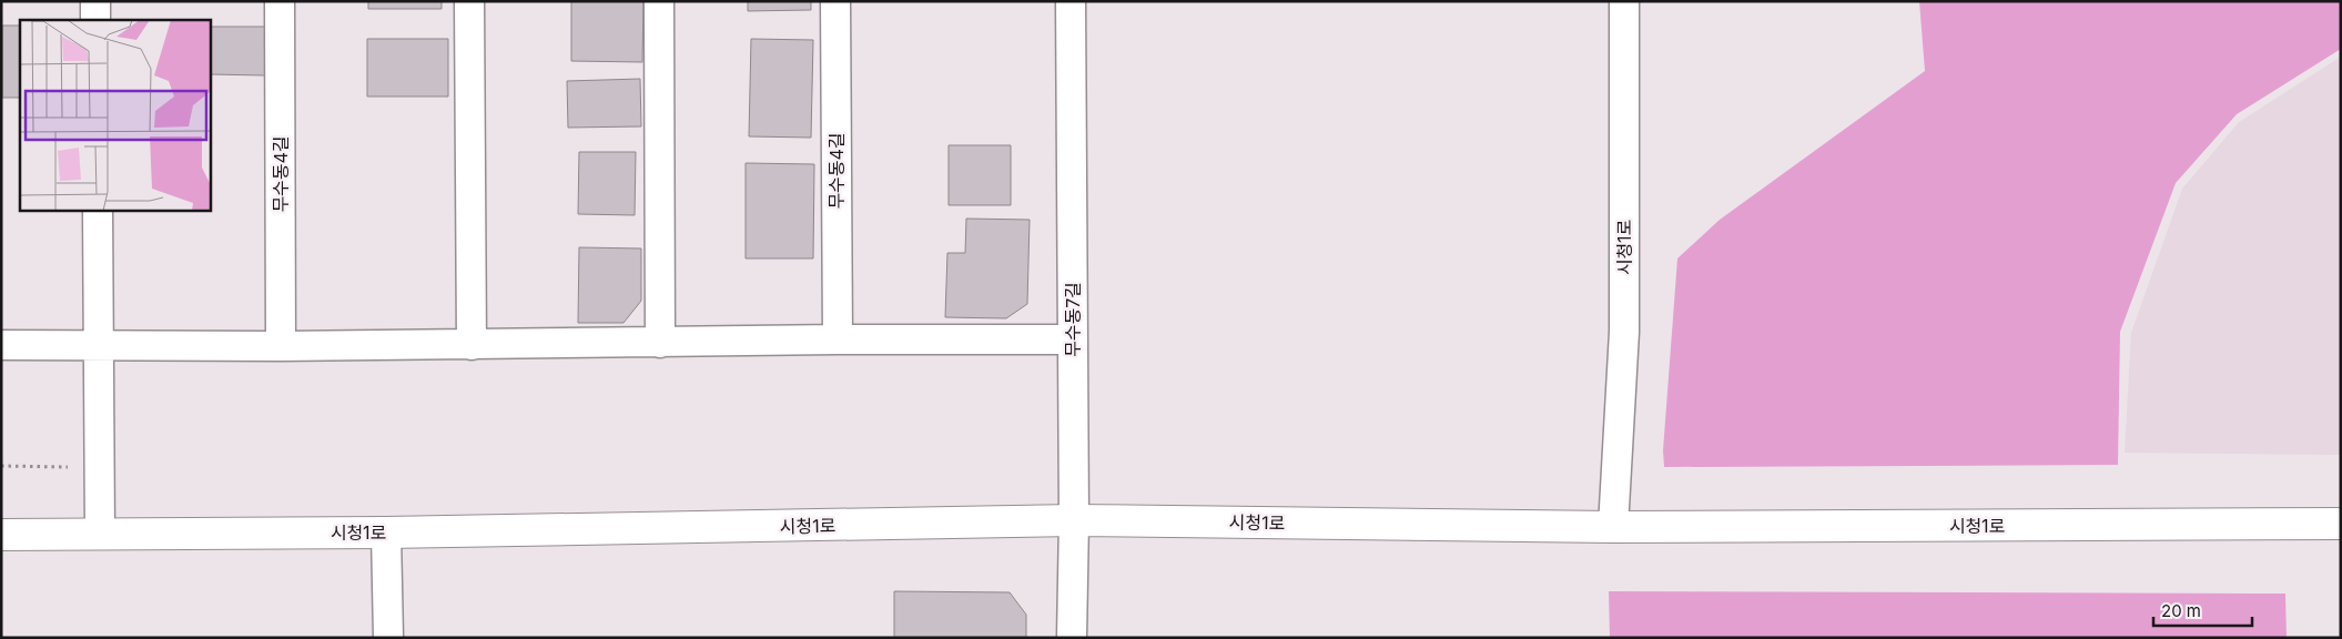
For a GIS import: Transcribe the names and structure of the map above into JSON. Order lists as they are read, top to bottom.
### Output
{
  "streets": {
    "street": ["무수동4길", "시청1로", "무수동7길"]
  },
  "crossings": [
    ["시청1로", "무수동7길"]
  ],
  "scale_bar": "20 m"
}
